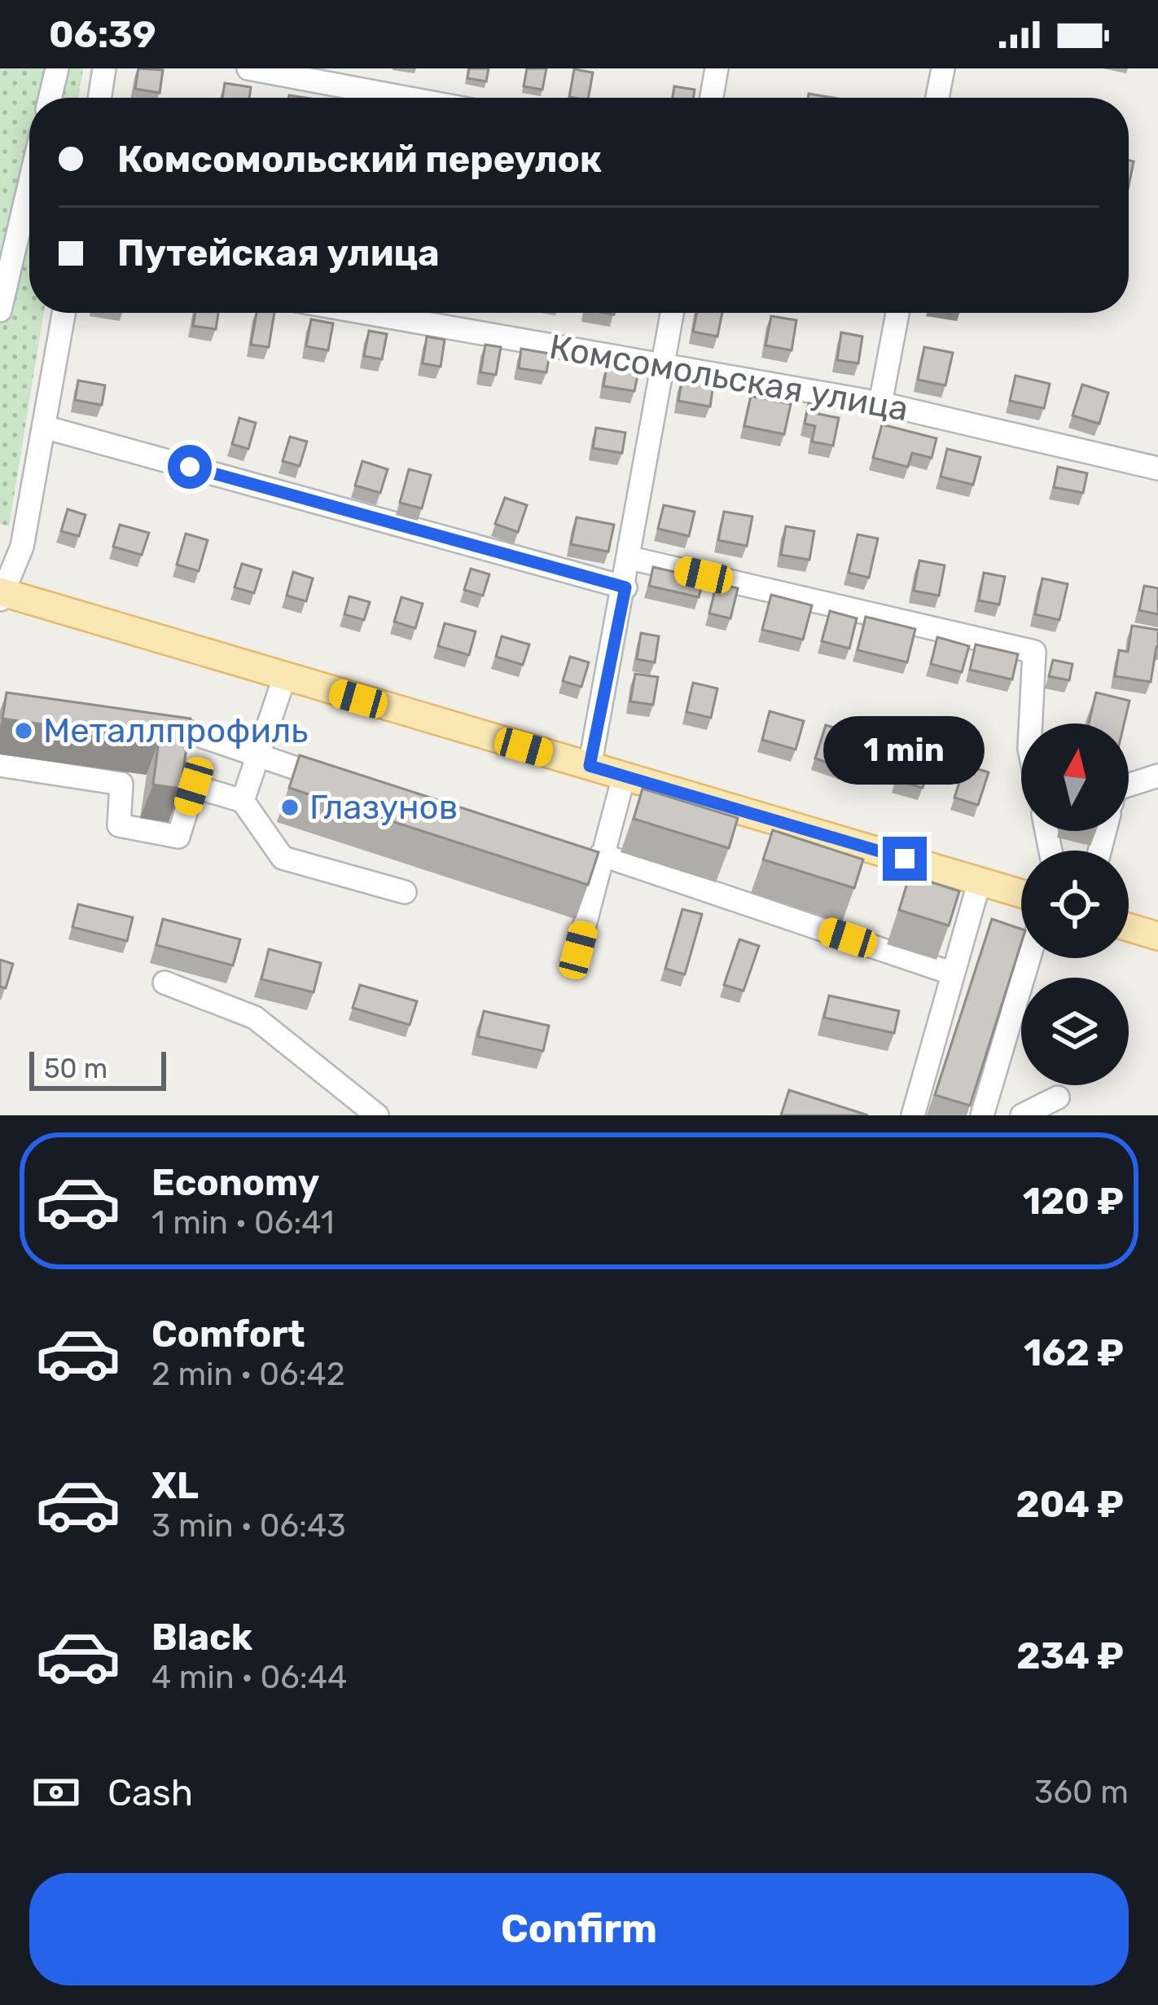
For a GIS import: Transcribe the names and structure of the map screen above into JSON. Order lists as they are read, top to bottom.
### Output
{
  "streets": {
    "street": ["Комсомольская улица"]
  },
  "places": ["Металлпрофиль", "Глазунов"],
  "scale_bar": "50 m",
  "north": "top",
  "page": {
    "status": "06:39",
    "banner": ["Комсомольский переулок", "Путейская улица"],
    "bubble": "1 min",
    "scale": "50 m",
    "list": [
      {
        "name": "Economy",
        "note": "1 min · 06:41",
        "value": "120 ₽"
      },
      {
        "name": "Comfort",
        "note": "2 min · 06:42",
        "value": "162 ₽"
      },
      {
        "name": "XL",
        "note": "3 min · 06:43",
        "value": "204 ₽"
      },
      {
        "name": "Black",
        "note": "4 min · 06:44",
        "value": "234 ₽"
      }
    ],
    "pay": ["Cash", "360 m"],
    "buttons": "Confirm"
  }
}
